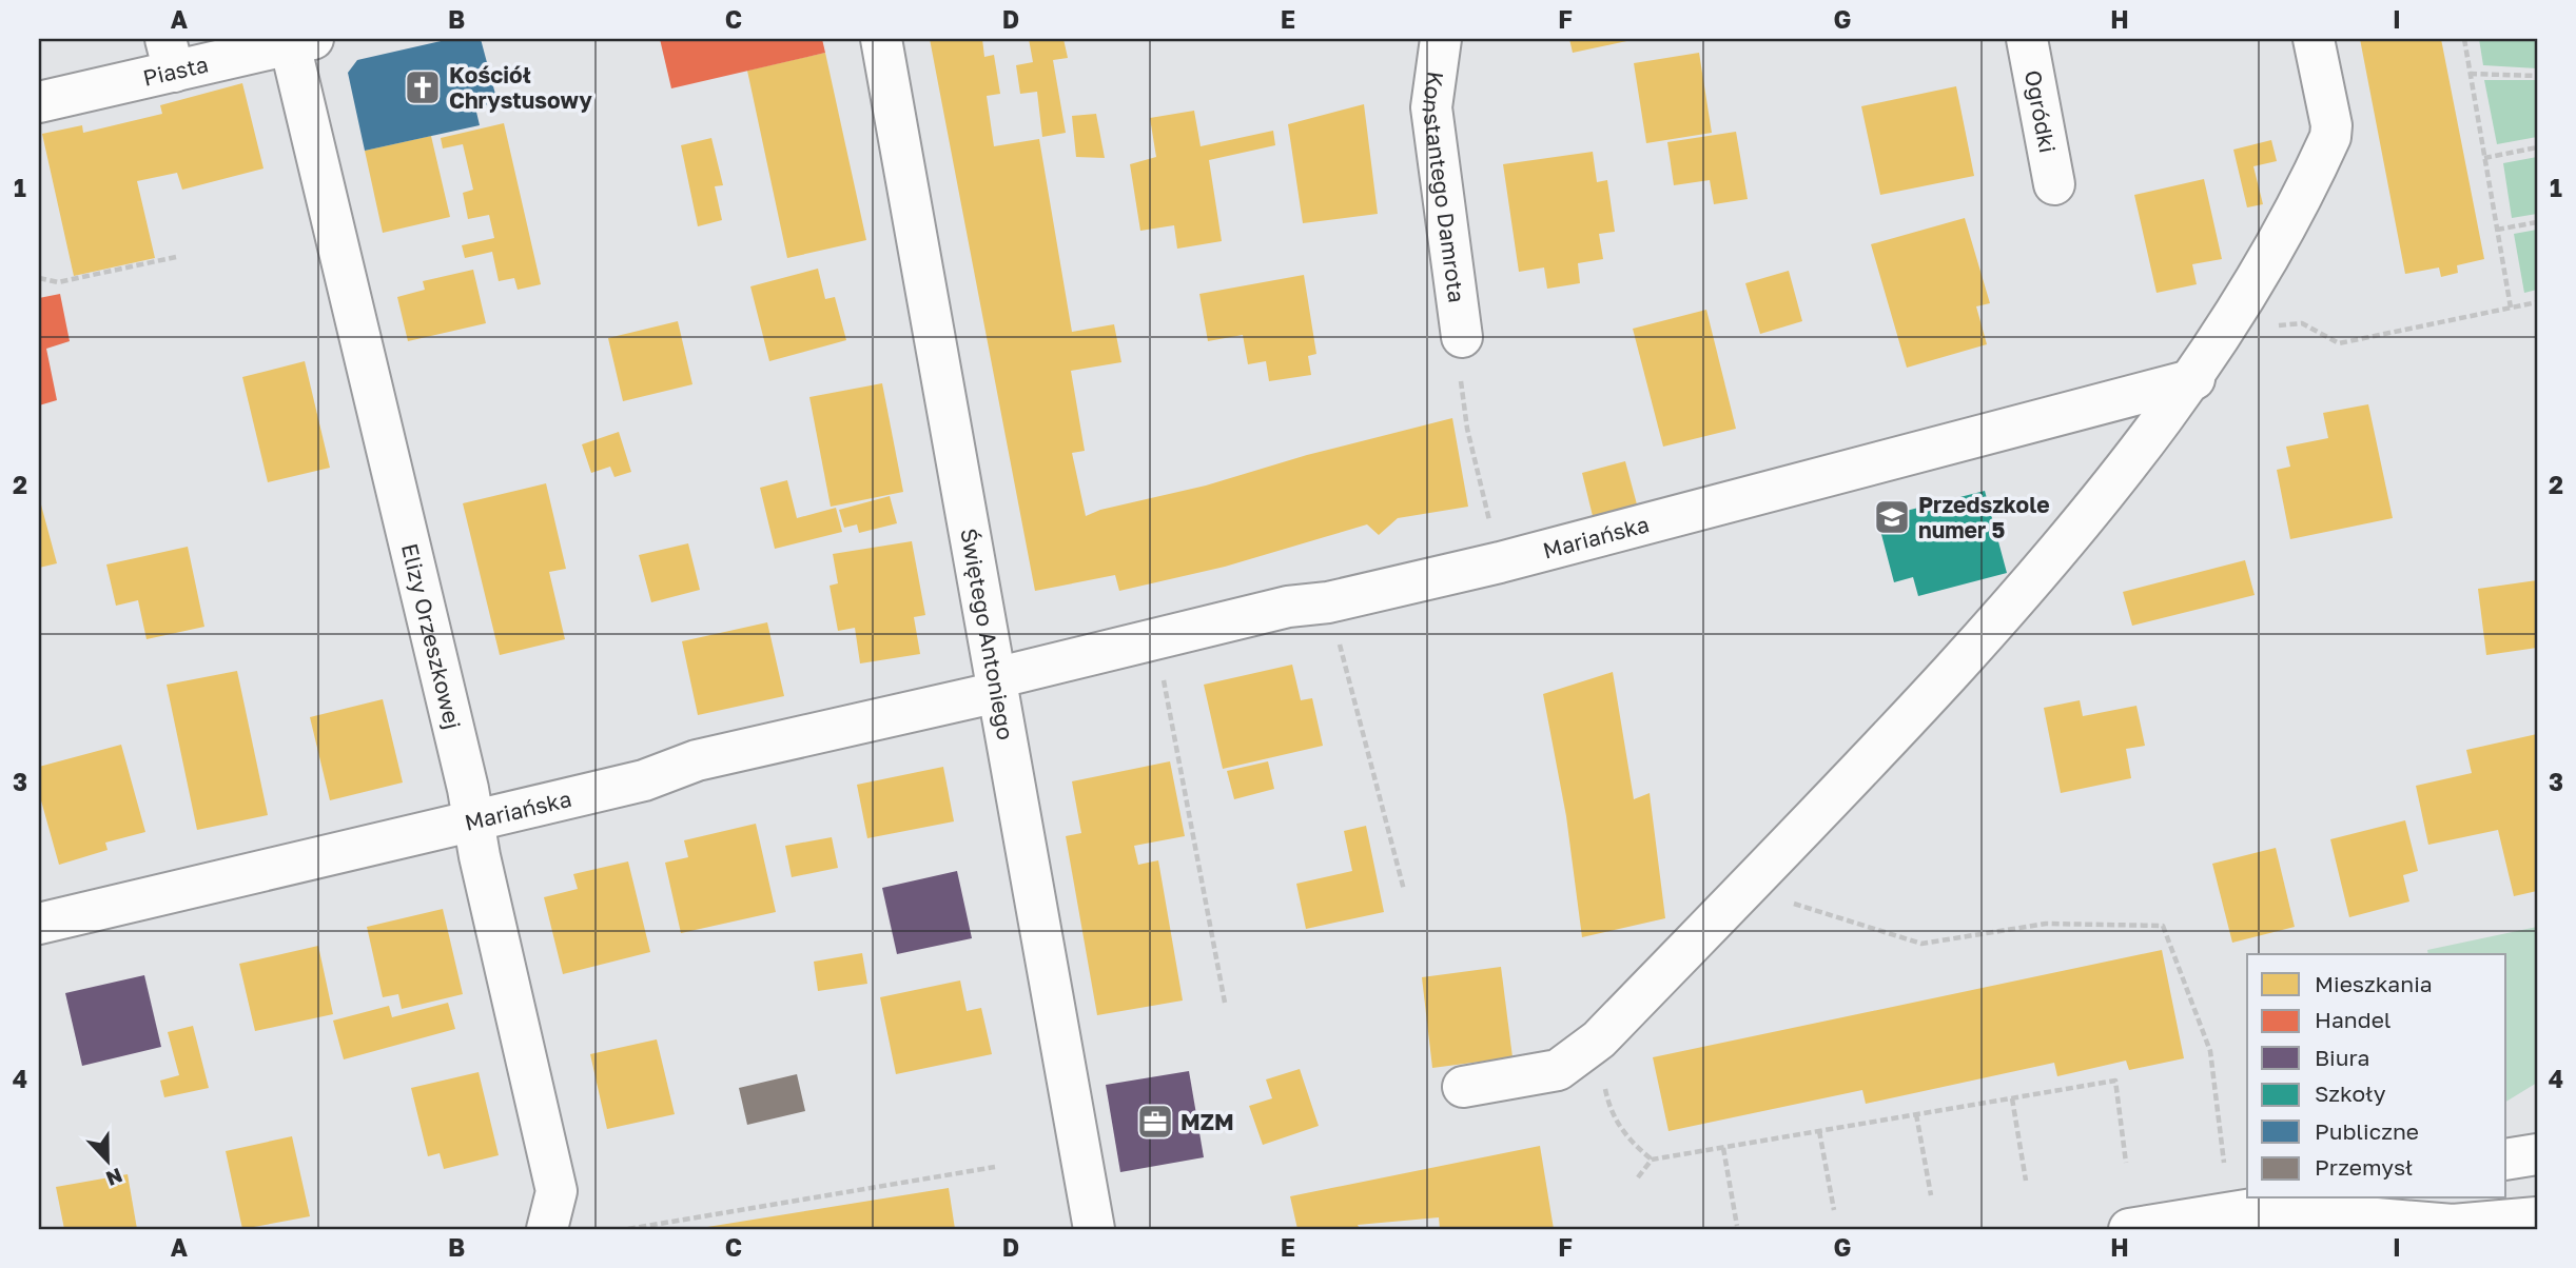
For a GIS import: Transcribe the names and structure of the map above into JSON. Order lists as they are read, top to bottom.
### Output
{
  "streets": {
    "street": [
      "Piasta",
      "Ogródki",
      "Konstantego Damrota",
      "Mariańska",
      "Świętego Antoniego",
      "Elizy Orzeszkowej"
    ]
  },
  "crossings": [
    ["Piasta", "Elizy Orzeszkowej"],
    ["Mariańska", "Świętego Antoniego"],
    ["Mariańska", "Elizy Orzeszkowej"]
  ],
  "places": {
    "church": ["Kościół Chrystusowy"],
    "school or university": ["Przedszkole numer 5"],
    "office": ["MZM"]
  },
  "legend": [
    "Mieszkania",
    "Handel",
    "Biura",
    "Szkoły",
    "Publiczne",
    "Przemysł"
  ],
  "north": "bottom",
  "grid": {
    "columns": [
      "A",
      "B",
      "C",
      "D",
      "E",
      "F",
      "G",
      "H",
      "I"
    ],
    "rows": [
      "1",
      "2",
      "3",
      "4"
    ]
  }
}
